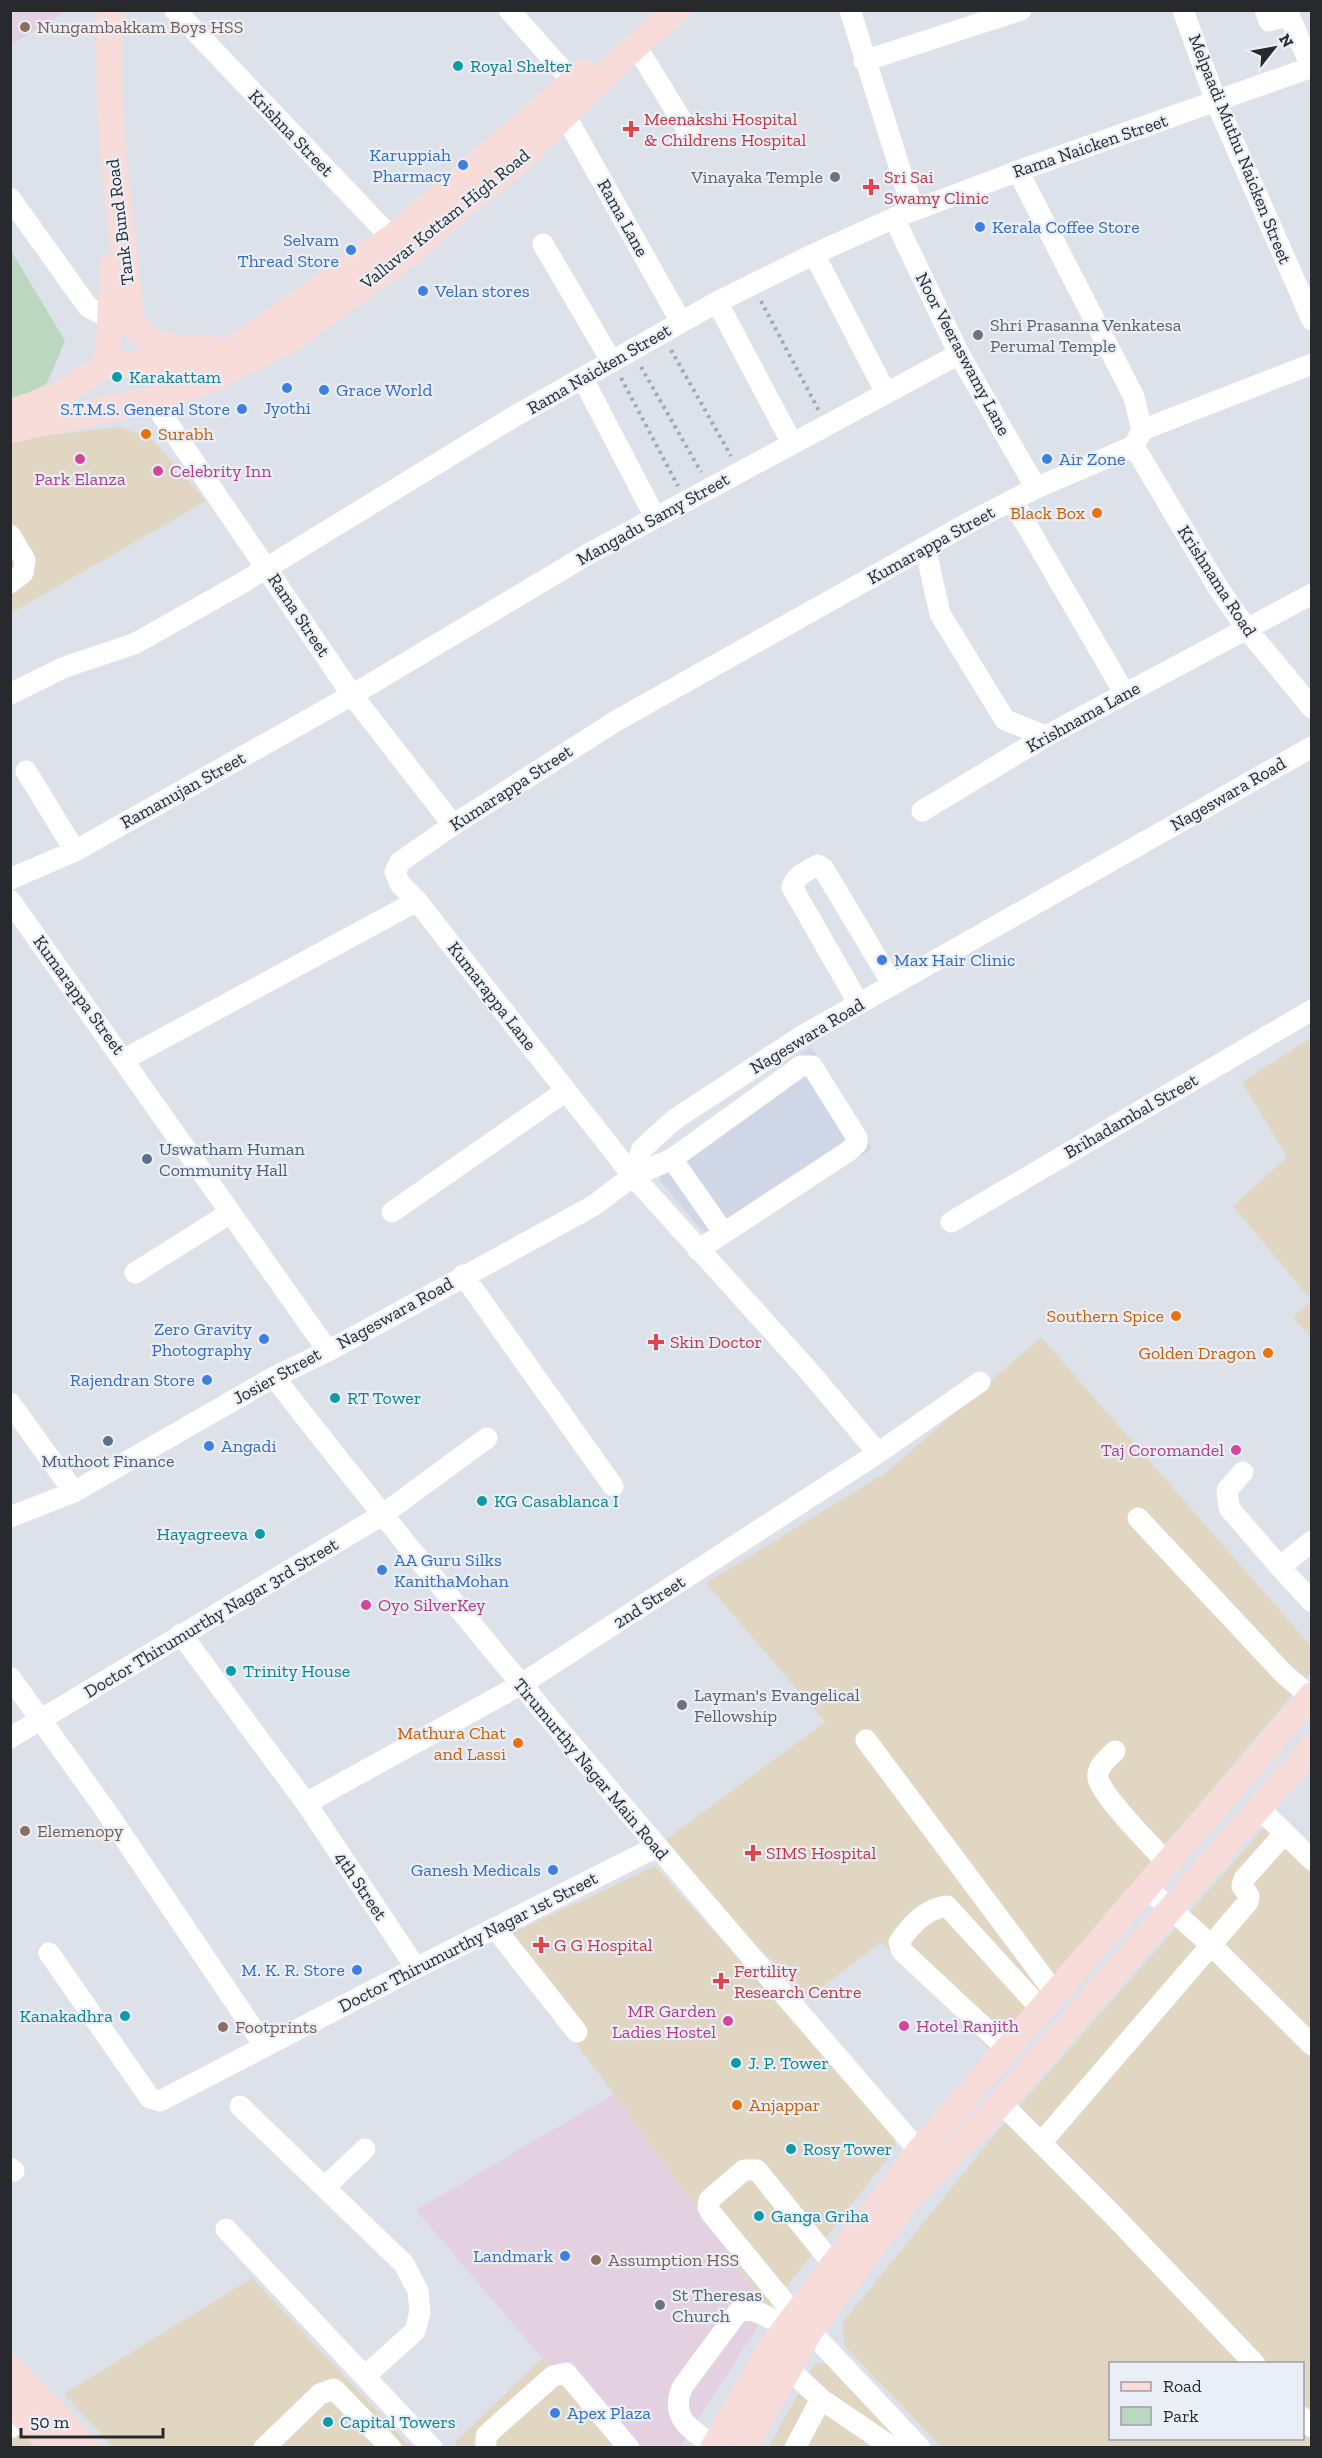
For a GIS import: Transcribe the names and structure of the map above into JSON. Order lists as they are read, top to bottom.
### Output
{
  "streets": {
    "main road": ["Valluvar Kottam High Road", "Tank Bund Road"],
    "street": [
      "Krishna Street",
      "Rama Naicken Street",
      "Melpaadi Muthu Naicken Street",
      "Rama Lane",
      "Noor Veeraswamy Lane",
      "Mangadu Samy Street",
      "Kumarappa Street",
      "Krishnama Road",
      "Rama Street",
      "Krishnama Lane",
      "Ramanujan Street",
      "Nageswara Road",
      "Kumarappa Lane",
      "Brihadambal Street",
      "Josier Street",
      "2nd Street",
      "Doctor Thirumurthy Nagar 3rd Street",
      "Tirumurthy Nagar Main Road",
      "4th Street",
      "Doctor Thirumurthy Nagar 1st Street"
    ]
  },
  "crossings": [
    ["Krishna Street", "Valluvar Kottam High Road"],
    ["Rama Naicken Street", "Melpaadi Muthu Naicken Street"],
    ["Rama Naicken Street", "Rama Lane"],
    ["Rama Naicken Street", "Noor Veeraswamy Lane"],
    ["Rama Naicken Street", "Krishnama Road"],
    ["Rama Naicken Street", "Rama Street"],
    ["Rama Lane", "Valluvar Kottam High Road"],
    ["Valluvar Kottam High Road", "Tank Bund Road"],
    ["Valluvar Kottam High Road", "Rama Street"],
    ["Noor Veeraswamy Lane", "Mangadu Samy Street"],
    ["Noor Veeraswamy Lane", "Kumarappa Street"],
    ["Mangadu Samy Street", "Rama Street"],
    ["Mangadu Samy Street", "Ramanujan Street"],
    ["Kumarappa Street", "Krishnama Road"],
    ["Kumarappa Street", "Rama Street"],
    ["Kumarappa Street", "Kumarappa Lane"],
    ["Kumarappa Street", "Josier Street"],
    ["Krishnama Road", "Krishnama Lane"],
    ["Rama Street", "Ramanujan Street"],
    ["Nageswara Road", "Kumarappa Lane"],
    ["Nageswara Road", "Josier Street"],
    ["Kumarappa Lane", "2nd Street"],
    ["Josier Street", "Tirumurthy Nagar Main Road"],
    ["2nd Street", "Tirumurthy Nagar Main Road"],
    ["2nd Street", "4th Street"],
    ["Doctor Thirumurthy Nagar 3rd Street", "Tirumurthy Nagar Main Road"],
    ["Doctor Thirumurthy Nagar 3rd Street", "4th Street"],
    ["Tirumurthy Nagar Main Road", "Doctor Thirumurthy Nagar 1st Street"],
    ["4th Street", "Doctor Thirumurthy Nagar 1st Street"]
  ],
  "places": {
    "other": [
      "Nungambakkam Boys HSS",
      "Royal Shelter",
      "Karuppiah Pharmacy",
      "Vinayaka Temple",
      "Kerala Coffee Store",
      "Selvam Thread Store",
      "Velan stores",
      "Shri Prasanna Venkatesa Perumal Temple",
      "Karakattam",
      "Jyothi",
      "Grace World",
      "S.T.M.S. General Store",
      "Surabh",
      "Park Elanza",
      "Air Zone",
      "Celebrity Inn",
      "Black Box",
      "Max Hair Clinic",
      "Uswatham Human Community Hall",
      "Southern Spice",
      "Zero Gravity Photography",
      "Golden Dragon",
      "Rajendran Store",
      "RT Tower",
      "Muthoot Finance",
      "Angadi",
      "Taj Coromandel",
      "KG Casablanca I",
      "Hayagreeva",
      "AA Guru Silks KanithaMohan",
      "Oyo SilverKey",
      "Trinity House",
      "Layman's Evangelical Fellowship",
      "Mathura Chat and Lassi",
      "Elemenopy",
      "Ganesh Medicals",
      "M. K. R. Store",
      "Kanakadhra",
      "MR Garden Ladies Hostel",
      "Hotel Ranjith",
      "Footprints",
      "J. P. Tower",
      "Anjappar",
      "Rosy Tower",
      "Ganga Griha",
      "Landmark",
      "Assumption HSS",
      "St Theresas Church",
      "Apex Plaza",
      "Capital Towers"
    ],
    "health": [
      "Meenakshi Hospital & Childrens Hospital",
      "Sri Sai Swamy Clinic",
      "Skin Doctor",
      "SIMS Hospital",
      "G G Hospital",
      "Fertility Research Centre"
    ]
  },
  "legend": ["Road", "Park"],
  "scale_bar": "50 m",
  "north": "top right"
}
